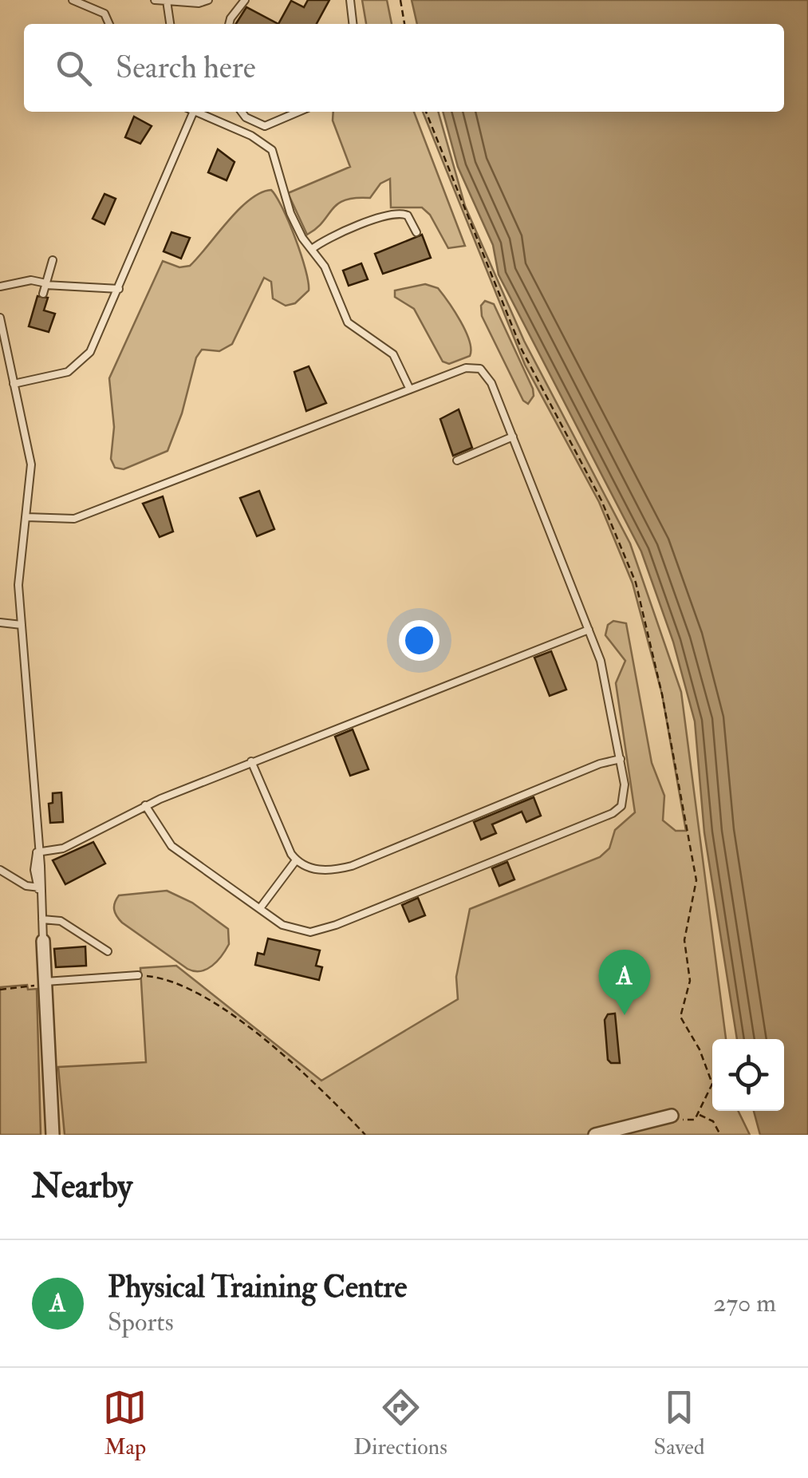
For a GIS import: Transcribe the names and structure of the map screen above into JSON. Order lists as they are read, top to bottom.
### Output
{
  "page": {
    "search": "Search here",
    "pins": "A",
    "heading": "Nearby",
    "list": [
      {
        "mark": "A",
        "name": "Physical Training Centre",
        "note": "Sports",
        "value": "270 m"
      }
    ],
    "nav": ["Map", "Directions", "Saved"]
  }
}
